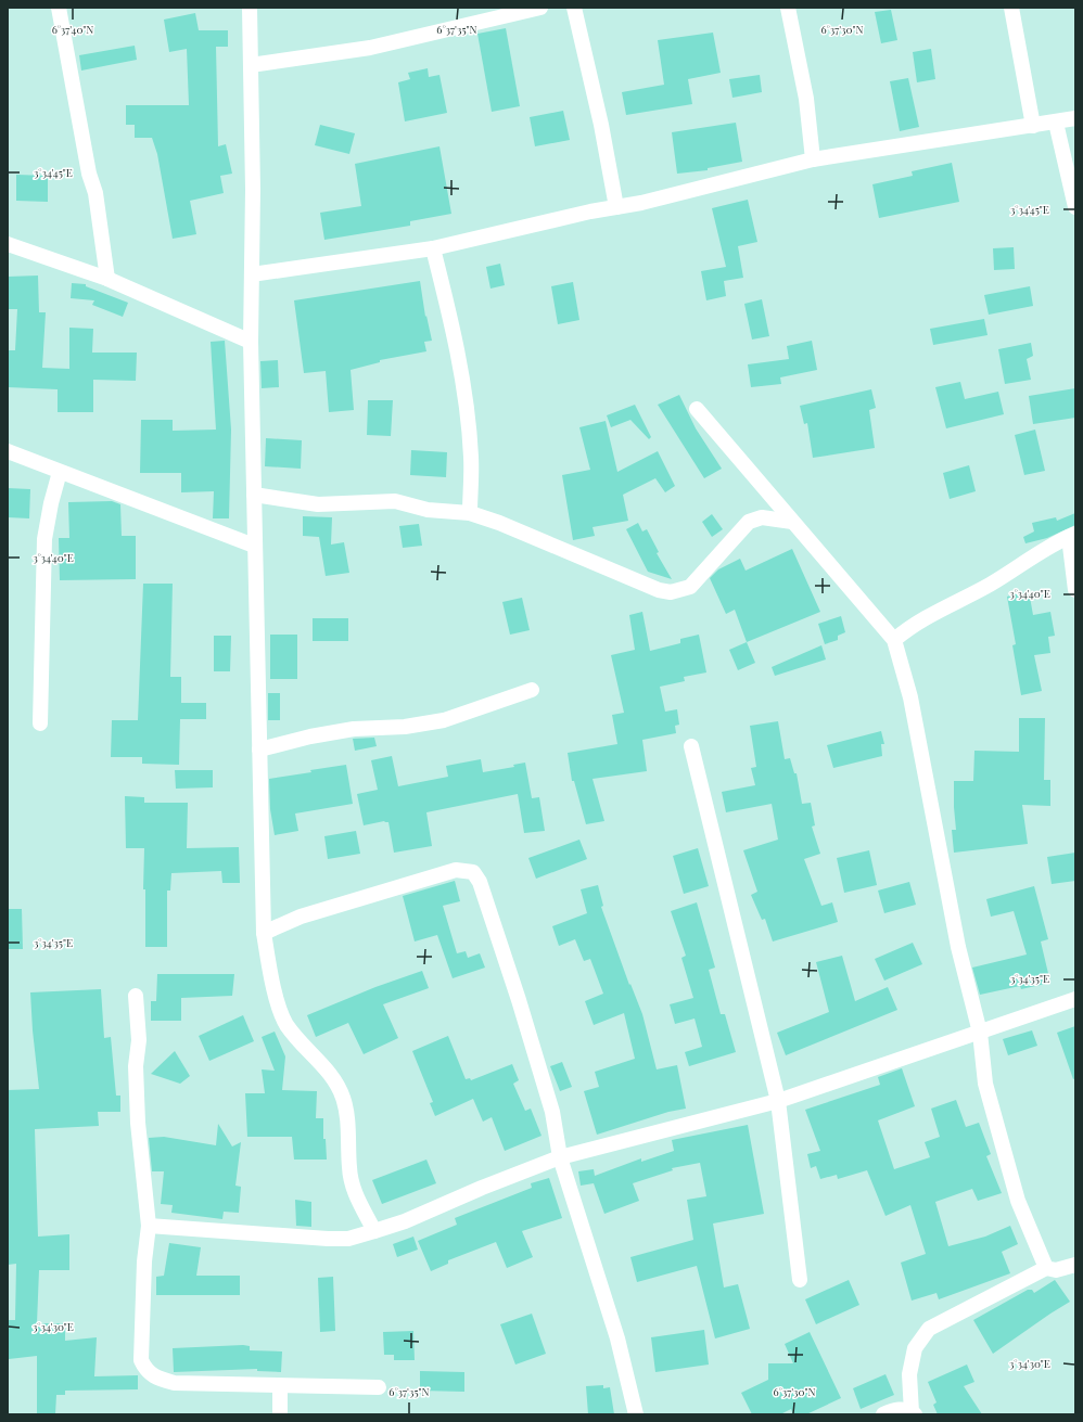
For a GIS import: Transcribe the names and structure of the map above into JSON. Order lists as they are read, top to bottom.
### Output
{
  "coordinates": [
    "6°37'40\"N",
    "6°37'35\"N",
    "6°37'30\"N",
    "3°34'45\"E",
    "3°34'40\"E",
    "3°34'35\"E",
    "3°34'30\"E"
  ]
}
